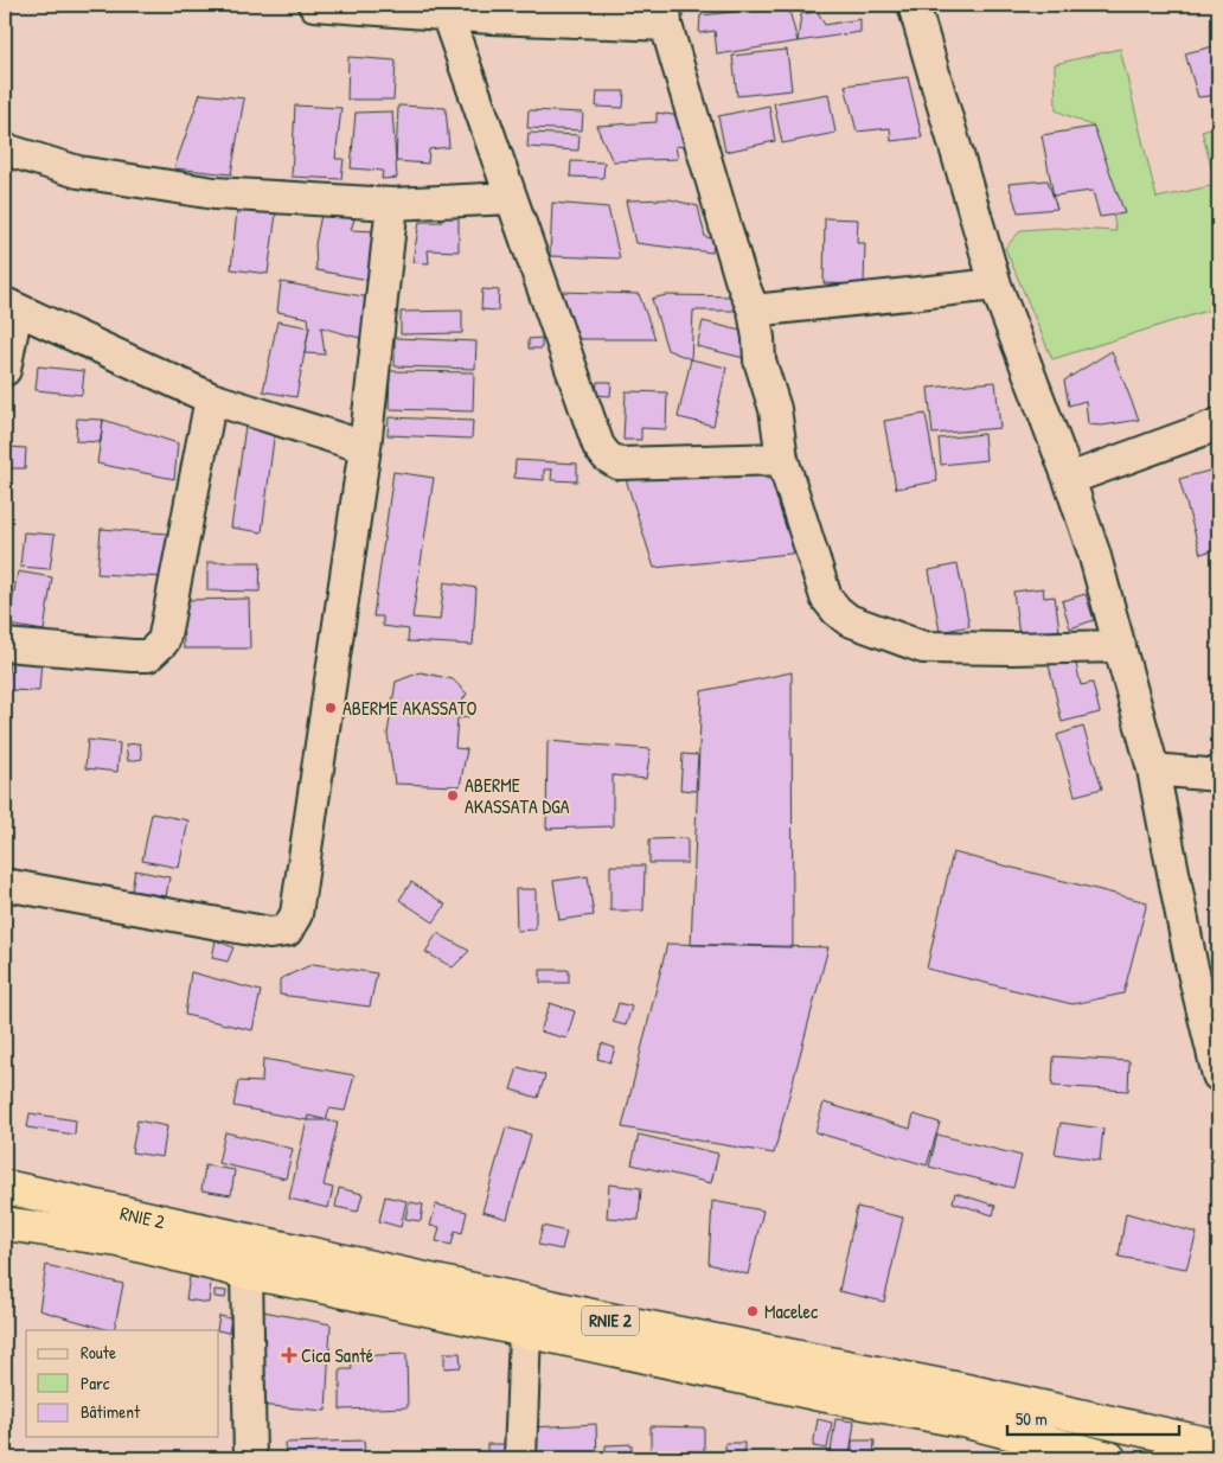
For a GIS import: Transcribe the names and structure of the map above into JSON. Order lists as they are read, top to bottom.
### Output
{
  "streets": {
    "highway": ["RNIE 2"]
  },
  "places": {
    "other": ["ABERME AKASSATO", "ABERME AKASSATA DGA", "Macelec"],
    "health": ["Cica Santé"]
  },
  "legend": ["Route", "Parc", "Bâtiment"],
  "scale_bar": "50 m"
}
